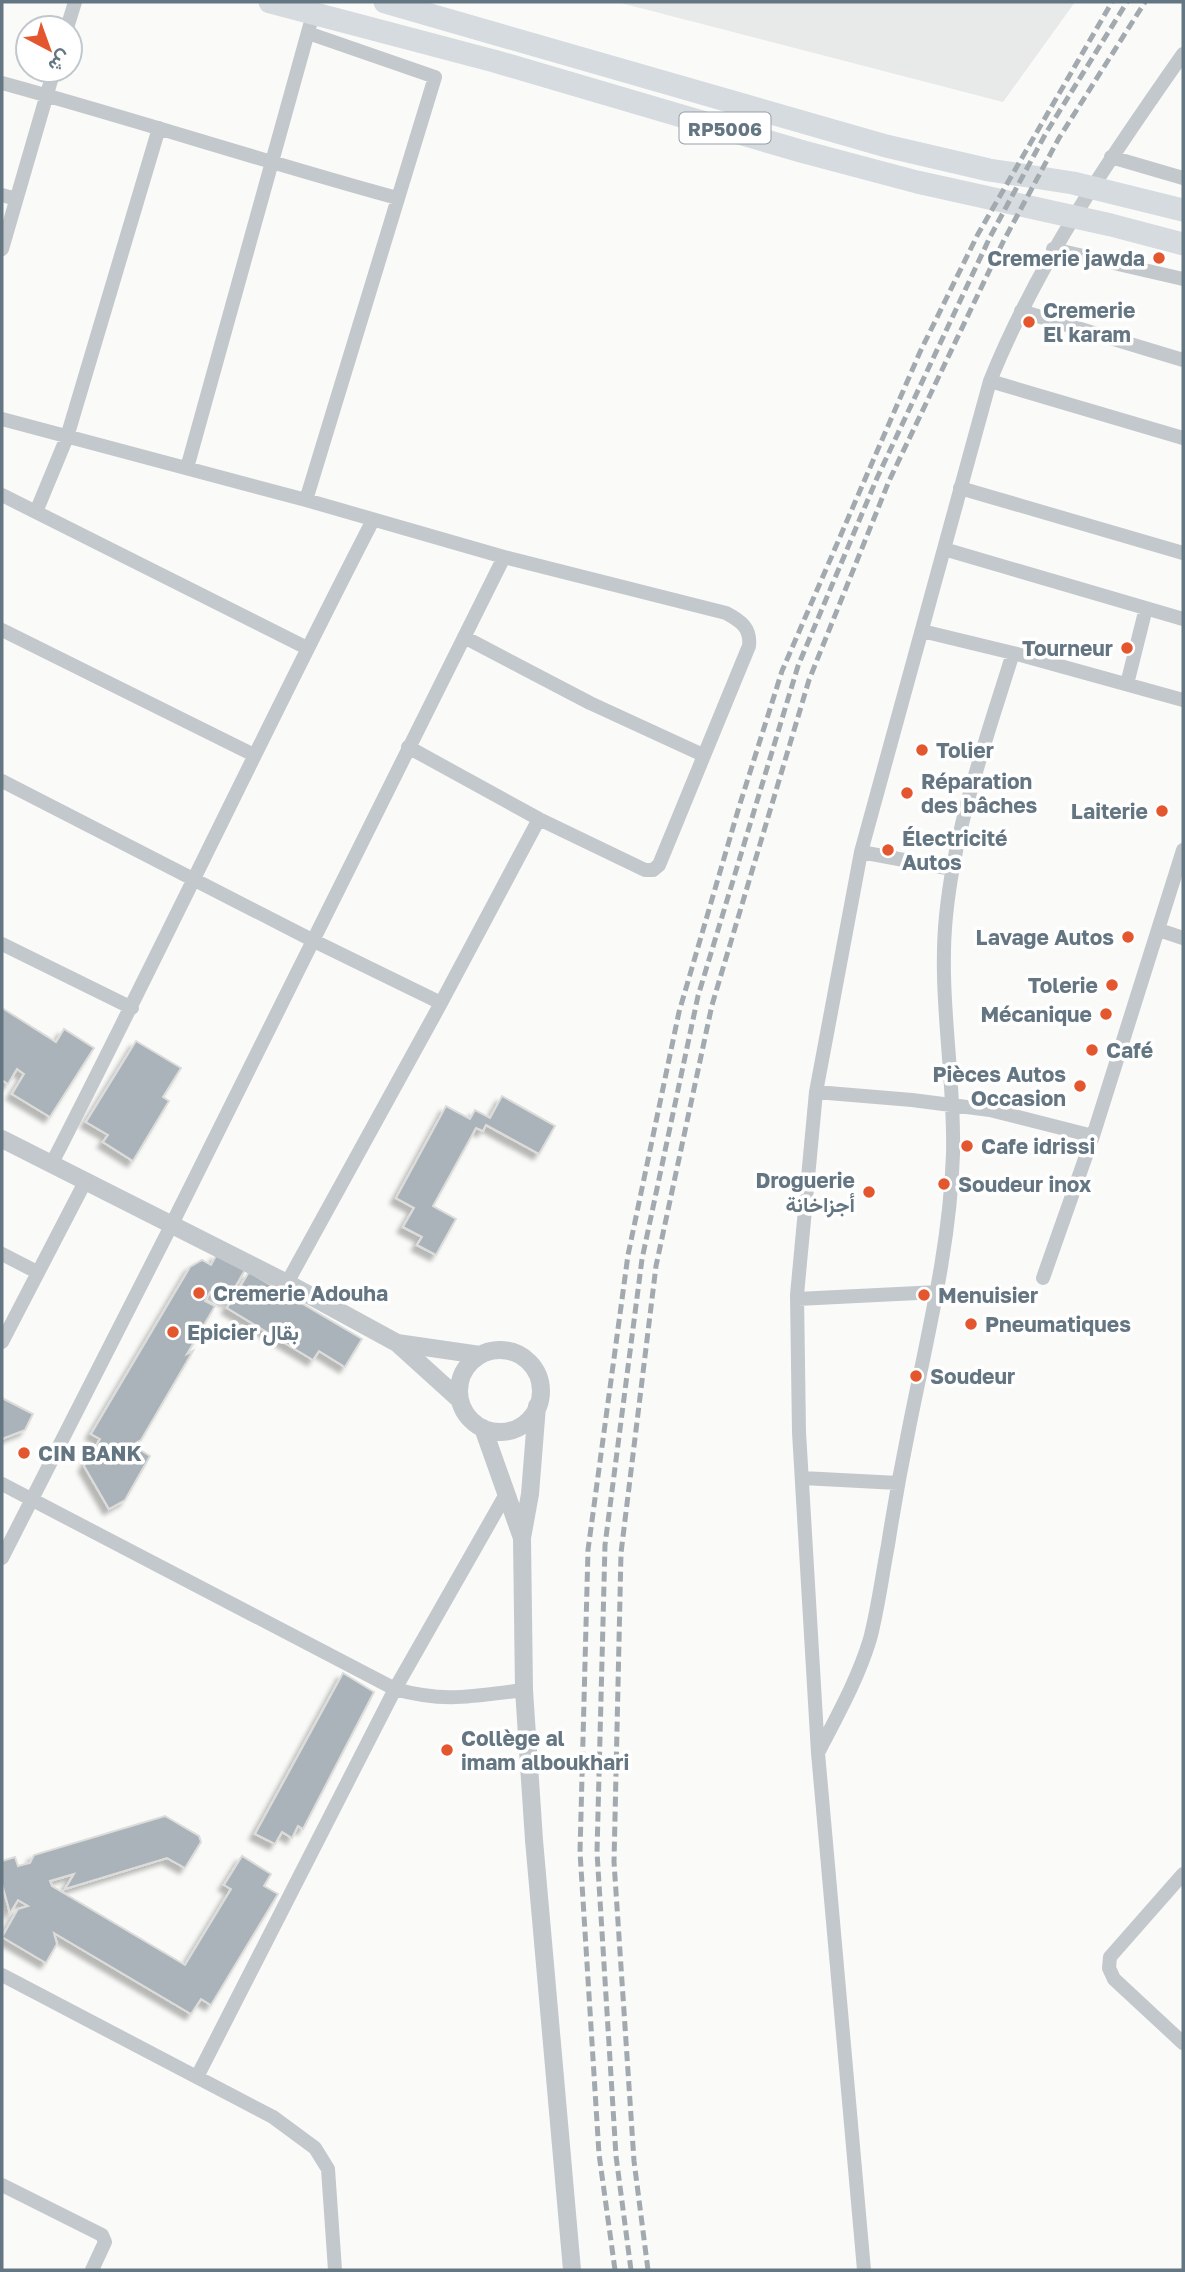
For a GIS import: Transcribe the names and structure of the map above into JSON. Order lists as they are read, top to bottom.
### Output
{
  "streets": {
    "main road": ["RP5006"]
  },
  "places": [
    "Cremerie jawda",
    "Cremerie El karam",
    "Tourneur",
    "Tolier",
    "Réparation des bâches",
    "Laiterie",
    "Électricité Autos",
    "Lavage Autos",
    "Tolerie",
    "Mécanique",
    "Café",
    "Pièces Autos Occasion",
    "Cafe idrissi",
    "Soudeur inox",
    "Droguerie أجزاخانة",
    "Cremerie Adouha",
    "Menuisier",
    "Pneumatiques",
    "Epicier بقال",
    "Soudeur",
    "CIN BANK",
    "Collège al imam alboukhari"
  ],
  "north": "bottom right"
}
